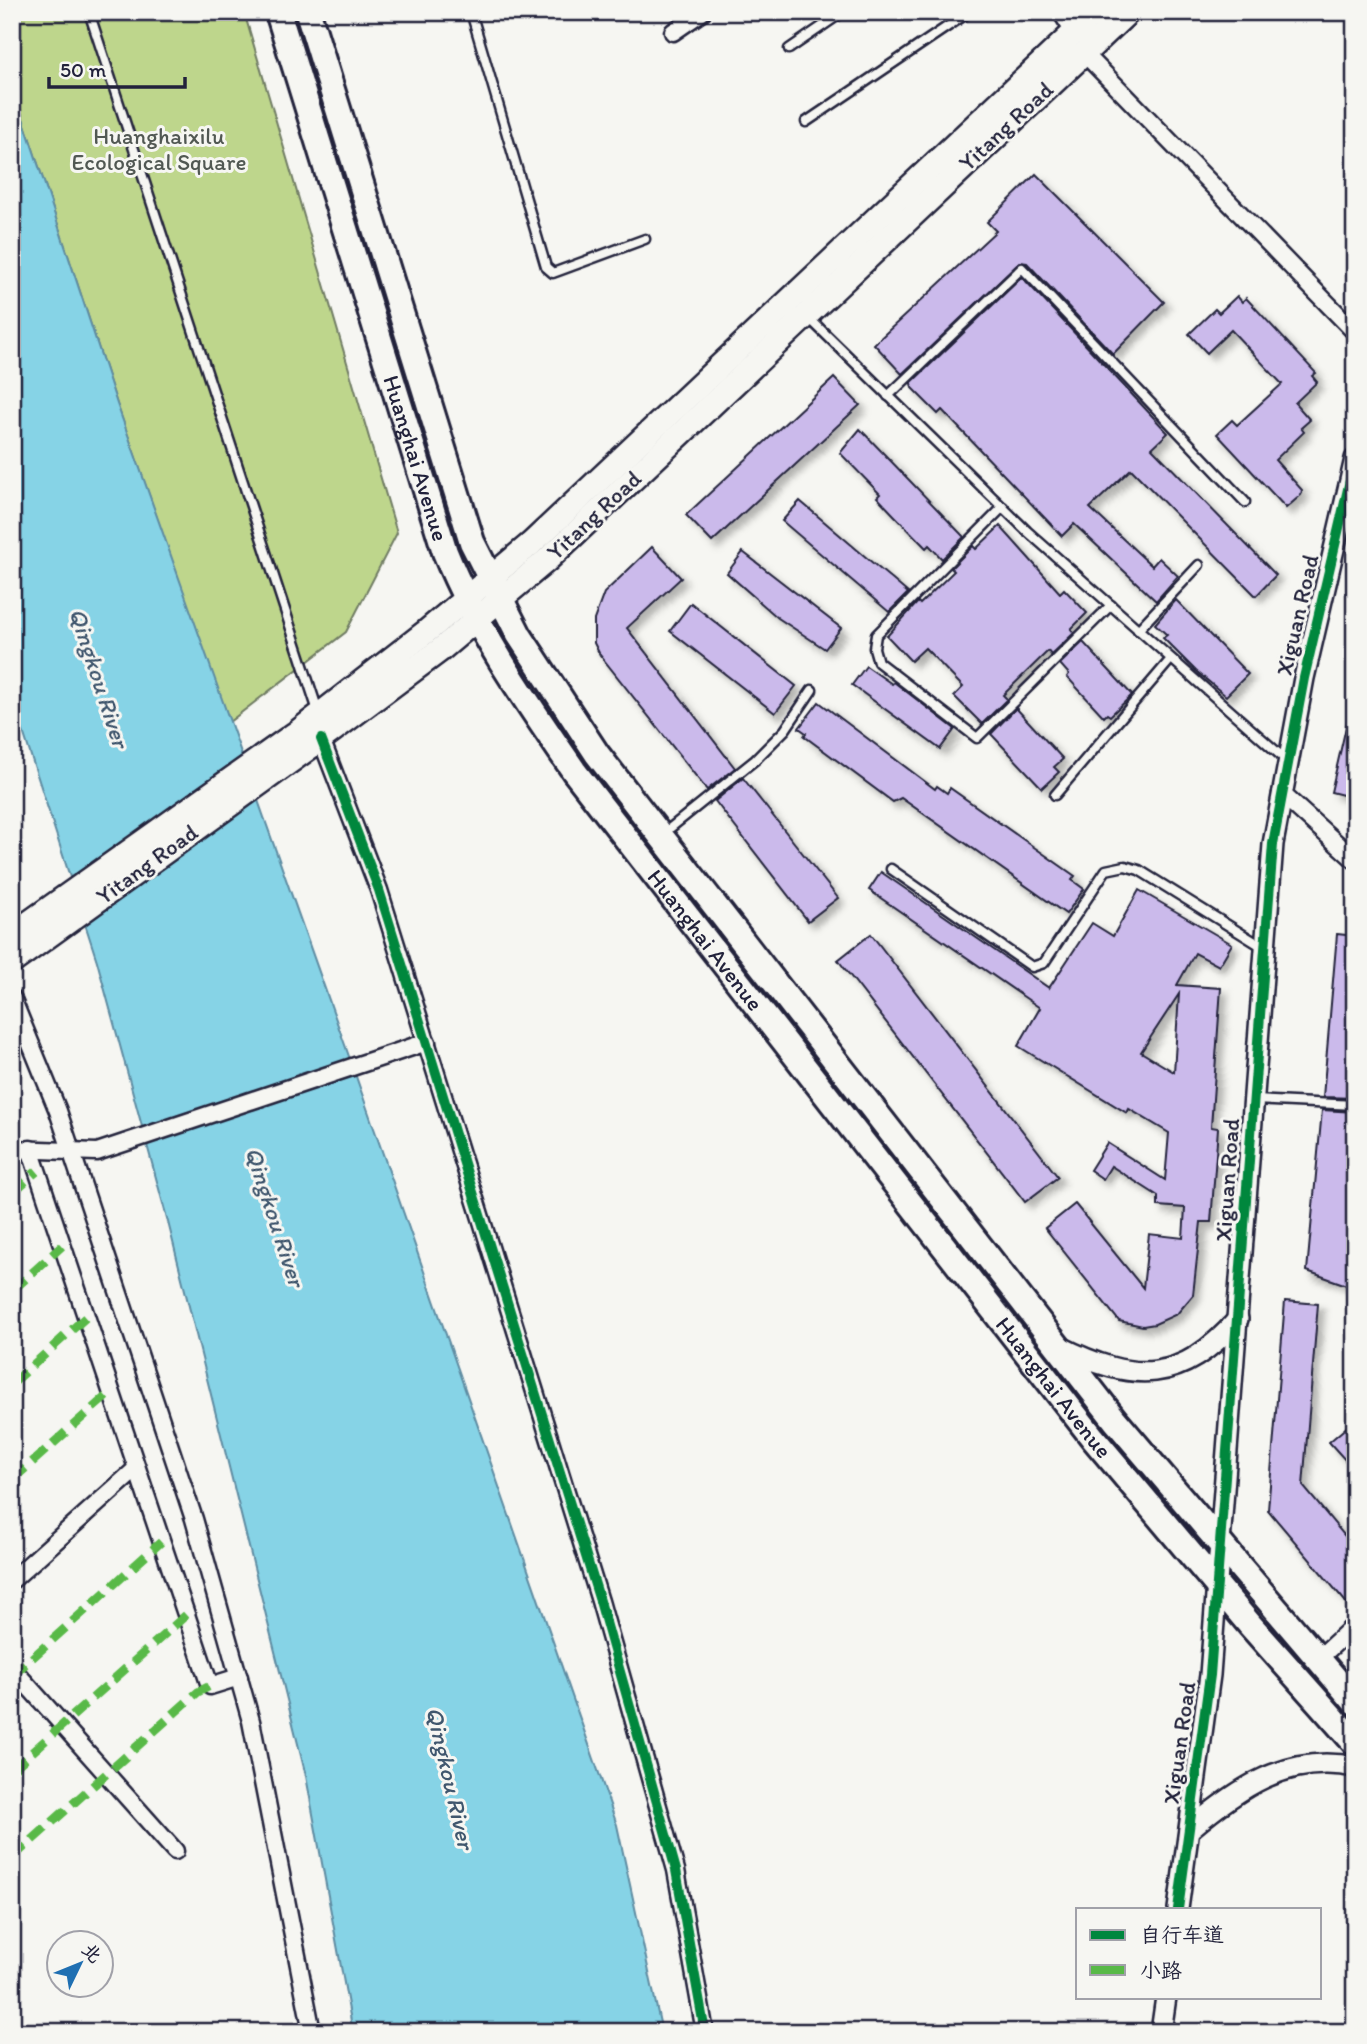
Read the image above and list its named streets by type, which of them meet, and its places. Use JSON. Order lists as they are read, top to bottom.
{
  "streets": {
    "main road": ["Yitang Road", "Huanghai Avenue"],
    "street": ["Xiguan Road"]
  },
  "crossings": [
    ["Yitang Road", "Huanghai Avenue"],
    ["Huanghai Avenue", "Xiguan Road"]
  ],
  "water": ["Qingkou River"],
  "parks": ["Huanghaixilu Ecological Square"],
  "legend": ["自行车道", "小路"],
  "scale_bar": "50 m",
  "north": "top right"
}
